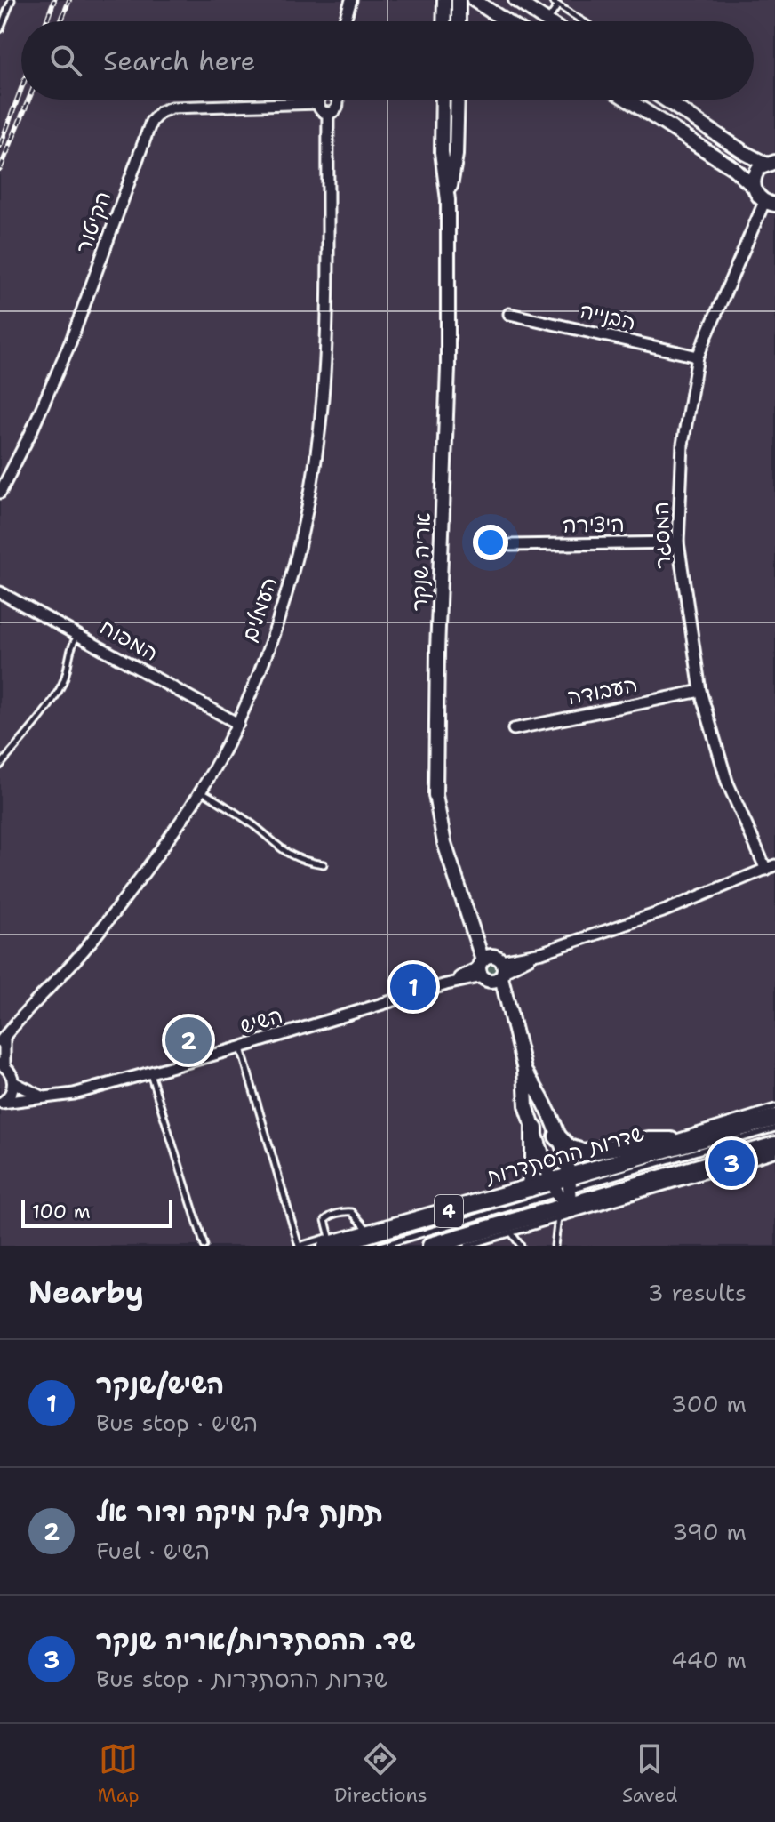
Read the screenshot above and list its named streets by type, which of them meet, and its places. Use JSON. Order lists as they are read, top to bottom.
{
  "streets": {
    "highway": ["שדרות ההסתדרות", "4"],
    "street": [
      "הקיטור",
      "הבנייה",
      "היצירה",
      "המסגר",
      "אריה שנקר",
      "העמלים",
      "המפוח",
      "העבודה",
      "השיש"
    ]
  },
  "crossings": [
    ["הבנייה", "המסגר"],
    ["היצירה", "המסגר"],
    ["המסגר", "העבודה"],
    ["המסגר", "השיש"],
    ["אריה שנקר", "השיש"],
    ["אריה שנקר", "שדרות ההסתדרות"],
    ["העמלים", "המפוח"]
  ],
  "scale_bar": "100 m",
  "page": {
    "search": "Search here",
    "pins": ["1", "2", "3"],
    "scale": "100 m",
    "heading": ["Nearby", "3 results"],
    "list": [
      {
        "mark": "1",
        "name": "השיש/שנקר",
        "note": "Bus stop · השיש",
        "value": "300 m"
      },
      {
        "mark": "2",
        "name": "תחנת דלק מיקה ודור אל",
        "note": "Fuel · השיש",
        "value": "390 m"
      },
      {
        "mark": "3",
        "name": "שד. ההסתדרות/אריה שנקר",
        "note": "Bus stop · שדרות ההסתדרות",
        "value": "440 m"
      }
    ],
    "nav": ["Map", "Directions", "Saved"]
  }
}
